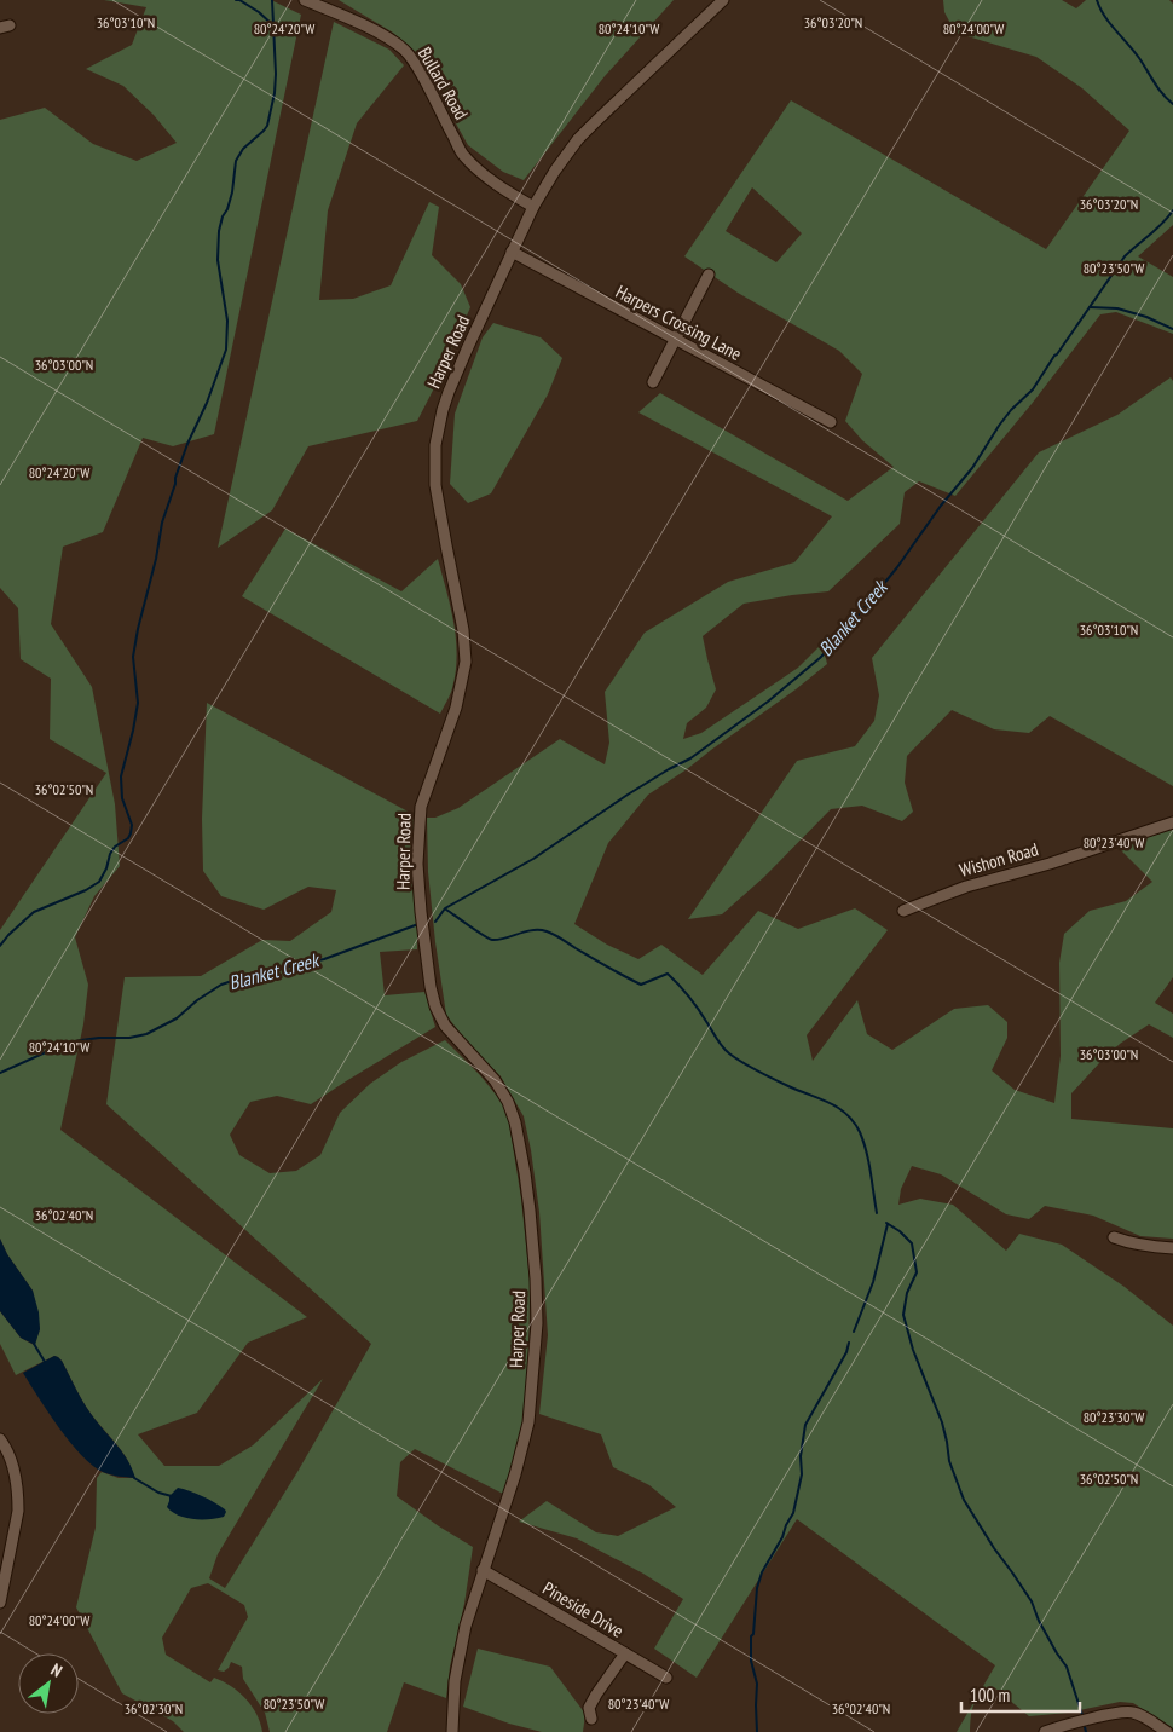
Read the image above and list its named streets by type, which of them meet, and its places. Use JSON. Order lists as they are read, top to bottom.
{
  "streets": {
    "street": [
      "Bullard Road",
      "Harpers Crossing Lane",
      "Harper Road",
      "Wishon Road",
      "Pineside Drive"
    ]
  },
  "crossings": [
    ["Bullard Road", "Harper Road"],
    ["Harpers Crossing Lane", "Harper Road"],
    ["Harper Road", "Pineside Drive"]
  ],
  "water": ["Blanket Creek"],
  "scale_bar": "100 m",
  "north": "top right",
  "coordinates": [
    "36°03'20\"N",
    "36°03'10\"N",
    "80°24'20\"W",
    "80°24'10\"W",
    "80°24'00\"W",
    "80°23'50\"W",
    "36°03'00\"N",
    "36°02'50\"N",
    "80°23'40\"W",
    "36°02'40\"N",
    "80°23'30\"W",
    "36°02'30\"N"
  ]
}
